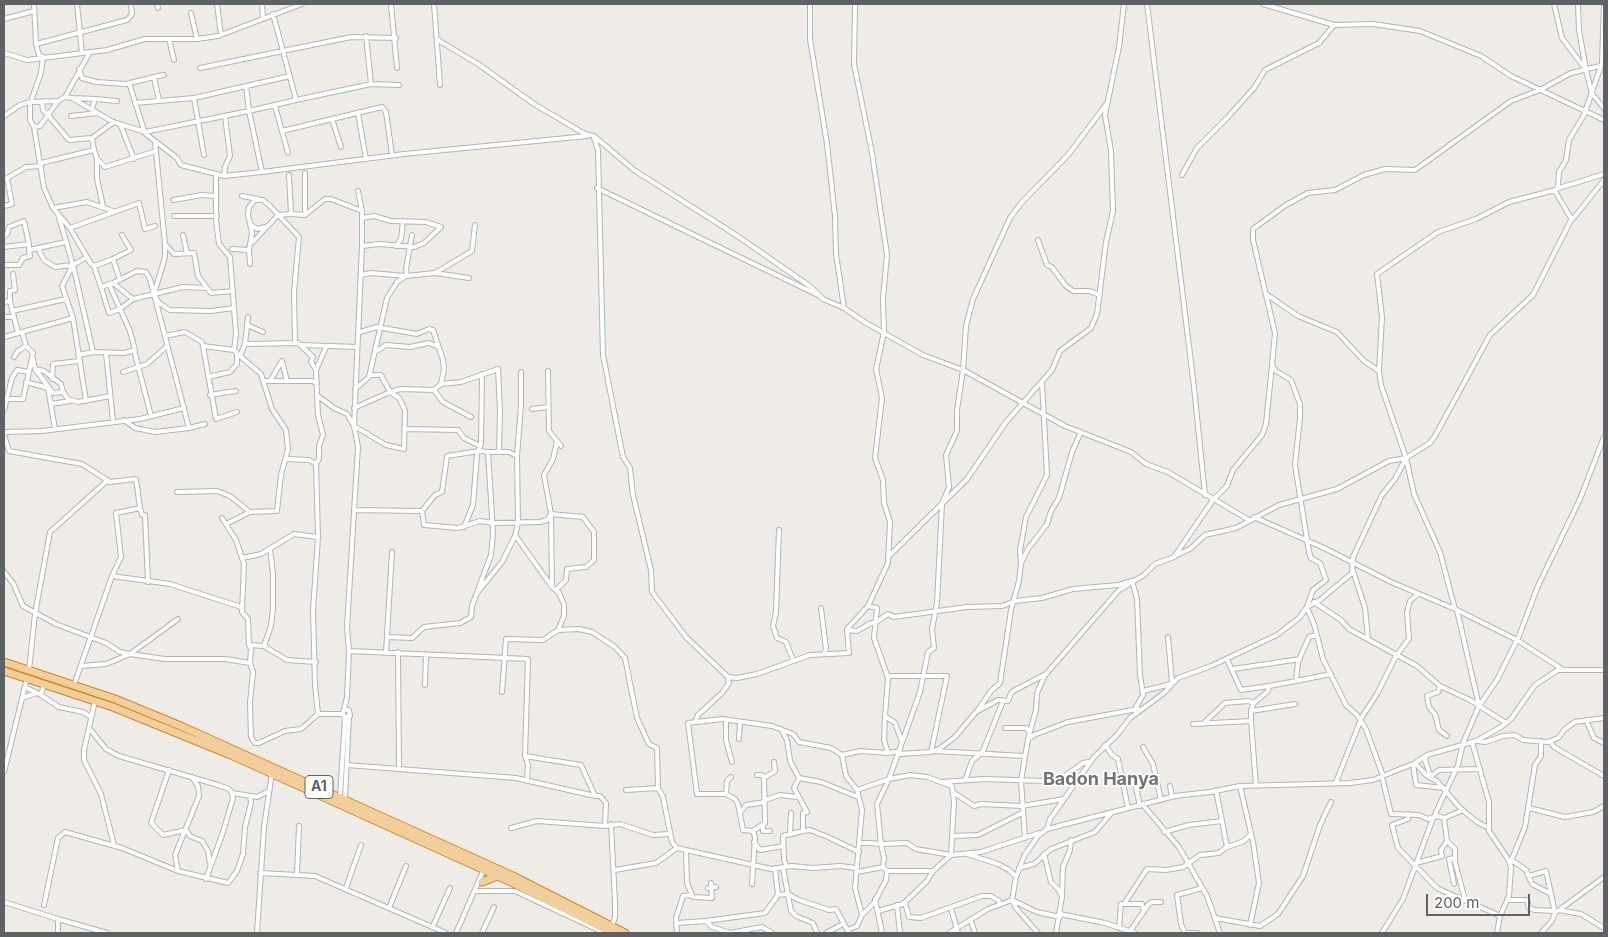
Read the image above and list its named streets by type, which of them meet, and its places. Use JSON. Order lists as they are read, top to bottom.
{
  "streets": {
    "highway": ["A1"]
  },
  "districts": ["Badon Hanya"],
  "scale_bar": "200 m"
}
